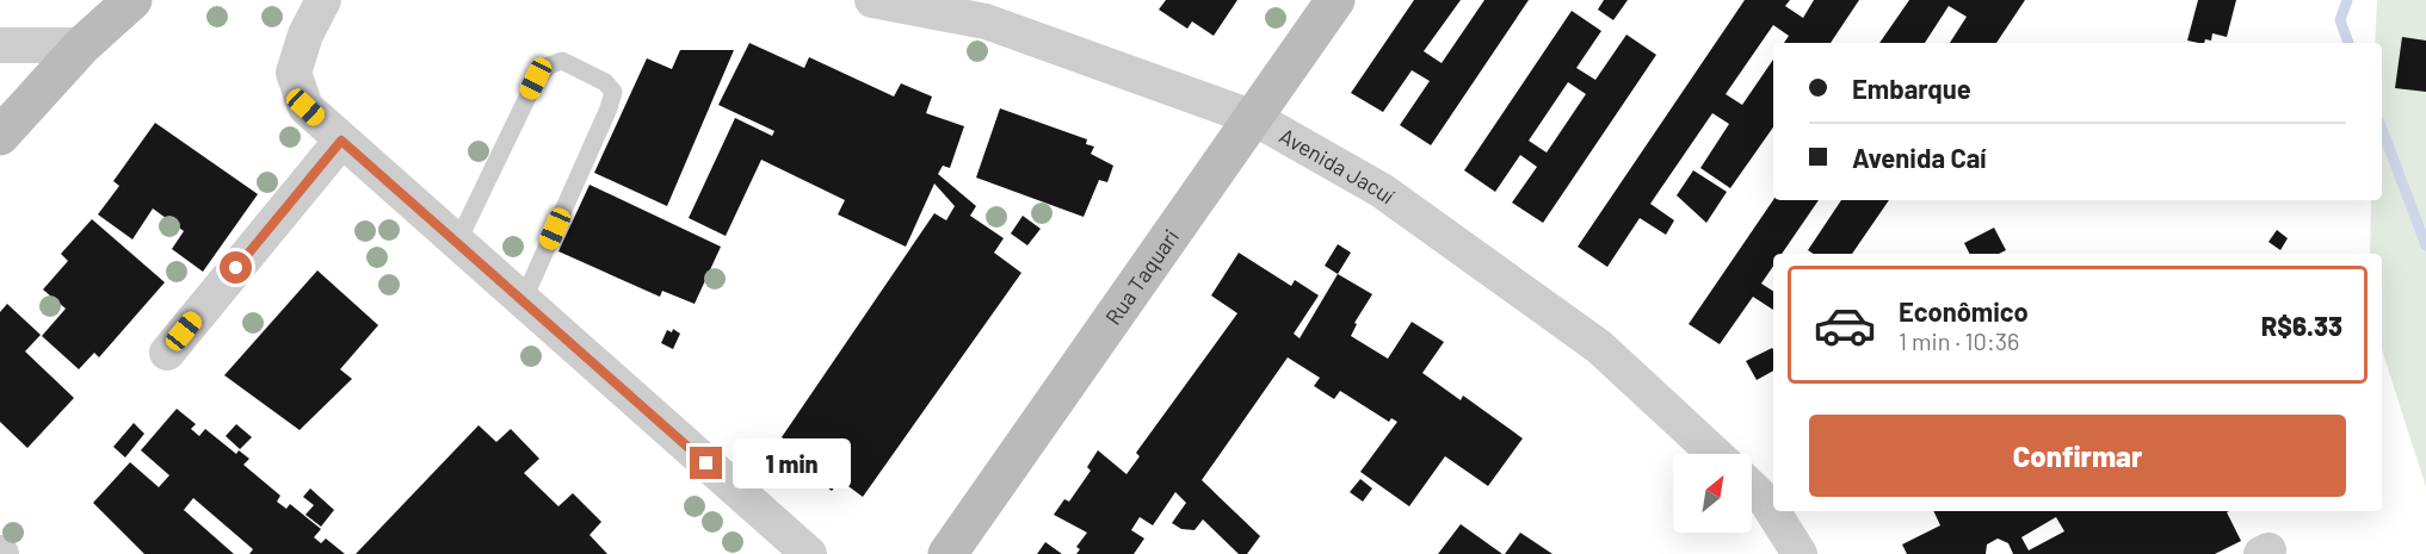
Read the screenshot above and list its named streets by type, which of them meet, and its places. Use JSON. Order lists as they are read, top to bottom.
{
  "streets": {
    "street": ["Avenida Jacuí", "Rua Taquari"]
  },
  "crossings": [
    ["Avenida Jacuí", "Rua Taquari"]
  ],
  "north": "top right",
  "page": {
    "banner": ["Embarque", "Avenida Caí"],
    "list": [
      {
        "name": "Econômico",
        "note": "1 min · 10:36",
        "value": "R$6.33"
      }
    ],
    "buttons": "Confirmar",
    "bubble": "1 min"
  }
}
